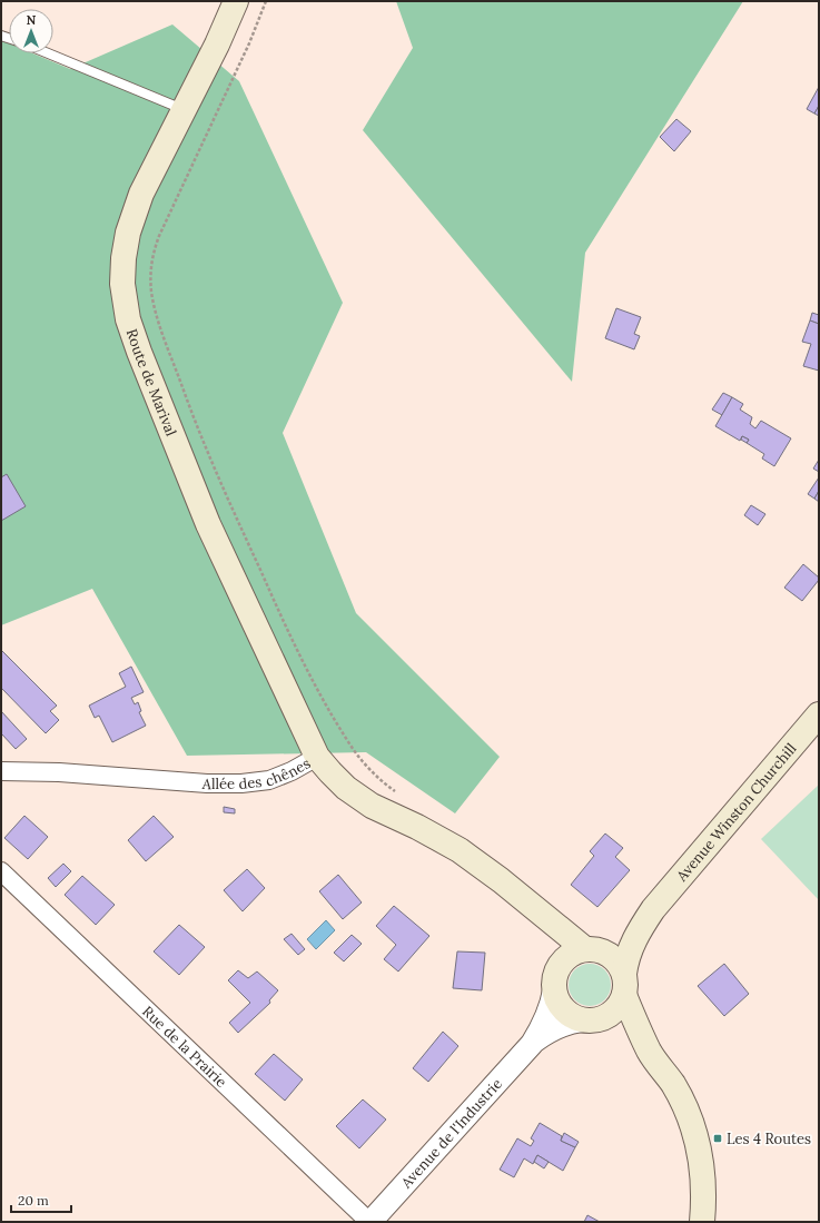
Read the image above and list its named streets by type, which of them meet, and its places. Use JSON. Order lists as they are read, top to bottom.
{
  "streets": {
    "main road": ["Route de Marival", "Allée des chênes", "Avenue Winston Churchill"],
    "street": ["Rue de la Prairie", "Avenue de l'Industrie"]
  },
  "crossings": [
    ["Route de Marival", "Allée des chênes"],
    ["Allée des chênes", "Avenue Winston Churchill"],
    ["Allée des chênes", "Avenue de l'Industrie"],
    ["Avenue Winston Churchill", "Avenue de l'Industrie"],
    ["Rue de la Prairie", "Avenue de l'Industrie"]
  ],
  "places": {
    "transit": ["Les 4 Routes"]
  },
  "scale_bar": "20 m",
  "north": "top"
}
